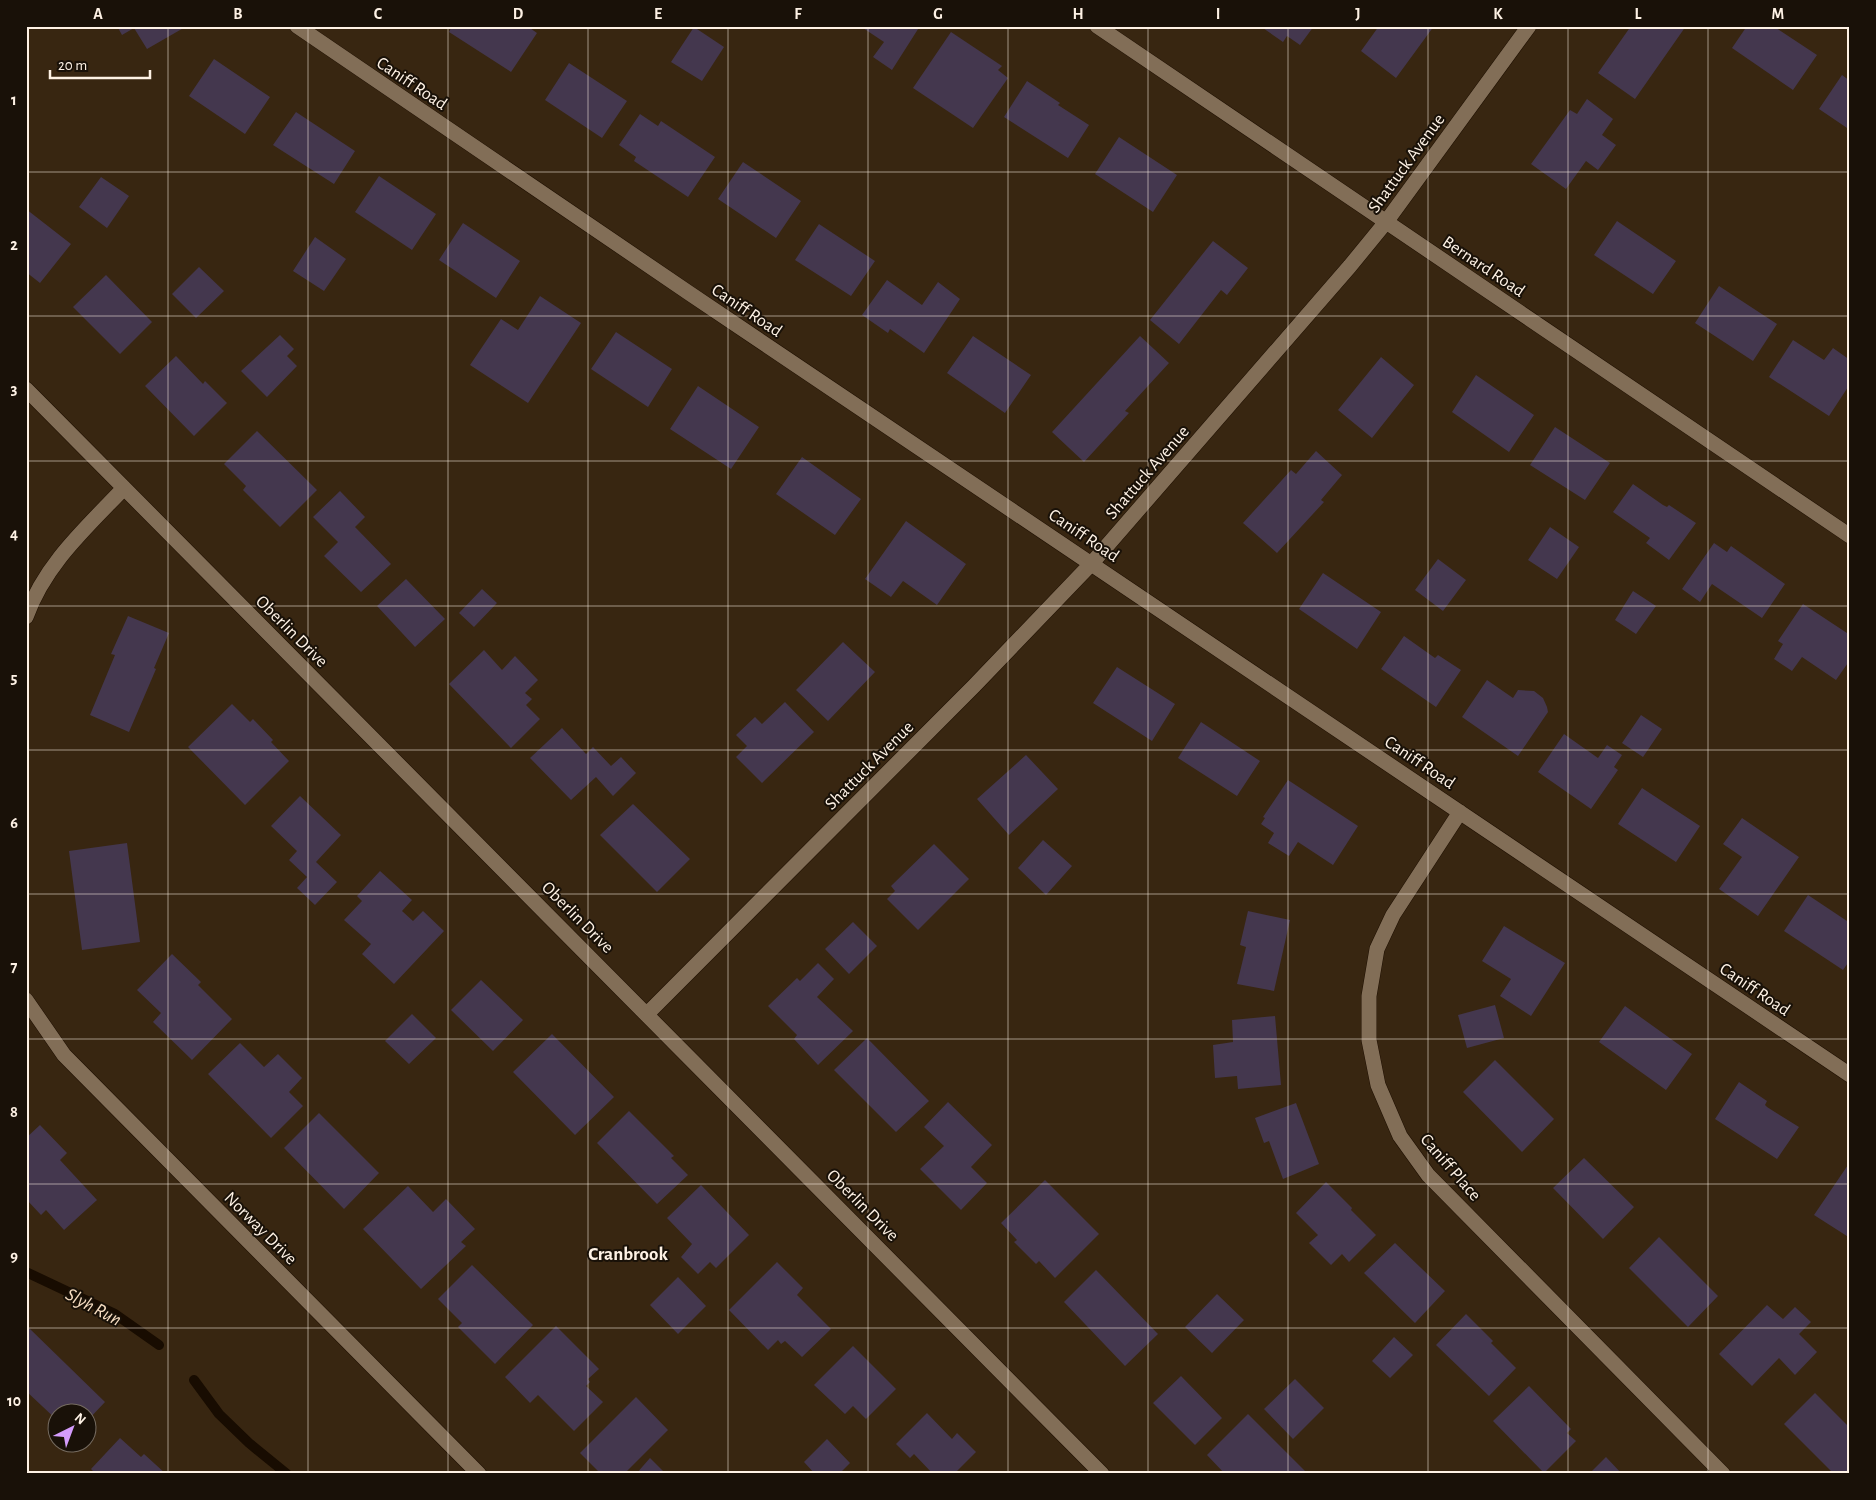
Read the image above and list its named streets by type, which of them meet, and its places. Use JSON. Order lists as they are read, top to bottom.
{
  "streets": {
    "street": [
      "Caniff Road",
      "Shattuck Avenue",
      "Bernard Road",
      "Oberlin Drive",
      "Caniff Place",
      "Norway Drive"
    ]
  },
  "crossings": [
    ["Caniff Road", "Shattuck Avenue"],
    ["Caniff Road", "Caniff Place"],
    ["Shattuck Avenue", "Bernard Road"],
    ["Shattuck Avenue", "Oberlin Drive"]
  ],
  "districts": ["Cranbrook"],
  "water": ["Slyh Run"],
  "scale_bar": "20 m",
  "north": "top right",
  "grid": {
    "columns": [
      "A",
      "B",
      "C",
      "D",
      "E",
      "F",
      "G",
      "H",
      "I",
      "J",
      "K",
      "L",
      "M"
    ],
    "rows": [
      "1",
      "2",
      "3",
      "4",
      "5",
      "6",
      "7",
      "8",
      "9",
      "10"
    ]
  }
}
